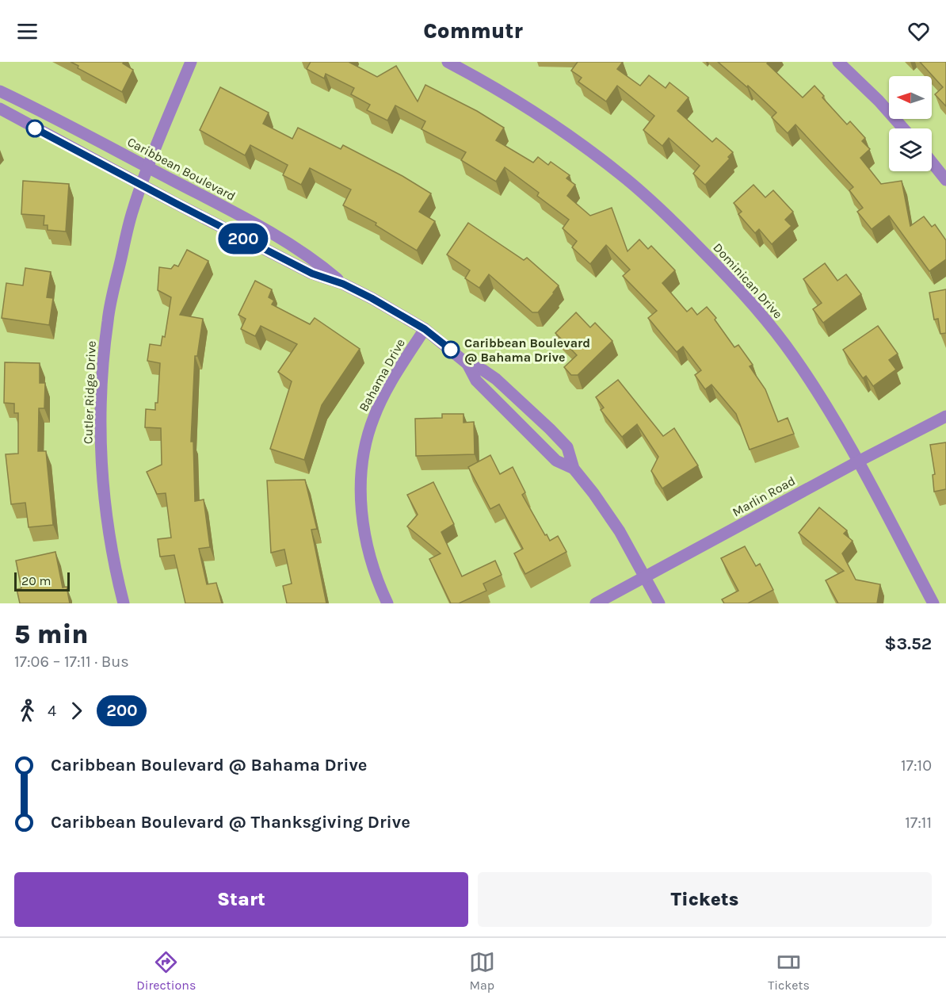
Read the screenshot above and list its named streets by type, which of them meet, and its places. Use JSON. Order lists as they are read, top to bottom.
{
  "streets": {
    "street": [
      "Caribbean Boulevard",
      "Dominican Drive",
      "Bahama Drive",
      "Cutler Ridge Drive",
      "Marlin Road"
    ]
  },
  "crossings": [
    ["Caribbean Boulevard", "Bahama Drive"],
    ["Caribbean Boulevard", "Cutler Ridge Drive"],
    ["Caribbean Boulevard", "Marlin Road"],
    ["Dominican Drive", "Marlin Road"]
  ],
  "places": ["Caribbean Boulevard @ Bahama Drive"],
  "lines": ["bus line 200"],
  "scale_bar": "20 m",
  "north": "left",
  "page": {
    "header": "Commutr",
    "on_map": "200",
    "scale": "20 m",
    "heading": ["5 min", "17:06 – 17:11 · Bus", "$3.52"],
    "legs": ["4", "200"],
    "list": [
      {
        "name": "Caribbean Boulevard @ Bahama Drive",
        "value": "17:10"
      },
      {
        "name": "Caribbean Boulevard @ Thanksgiving Drive",
        "value": "17:11"
      }
    ],
    "buttons": ["Start", "Tickets"],
    "tabs": ["Directions", "Map", "Tickets"]
  }
}
